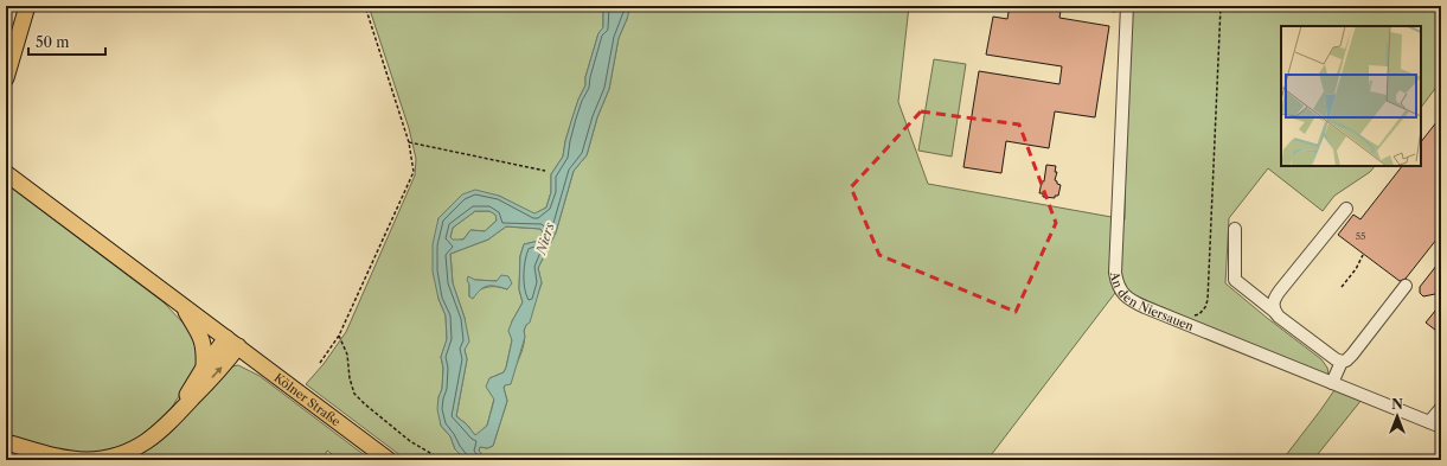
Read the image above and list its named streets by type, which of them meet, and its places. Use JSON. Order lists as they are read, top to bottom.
{
  "streets": {
    "main road": ["Kölner Straße"],
    "street": ["An den Niersauen"]
  },
  "water": ["Niers"],
  "house_numbers": ["55"],
  "scale_bar": "50 m",
  "north": "top"
}
